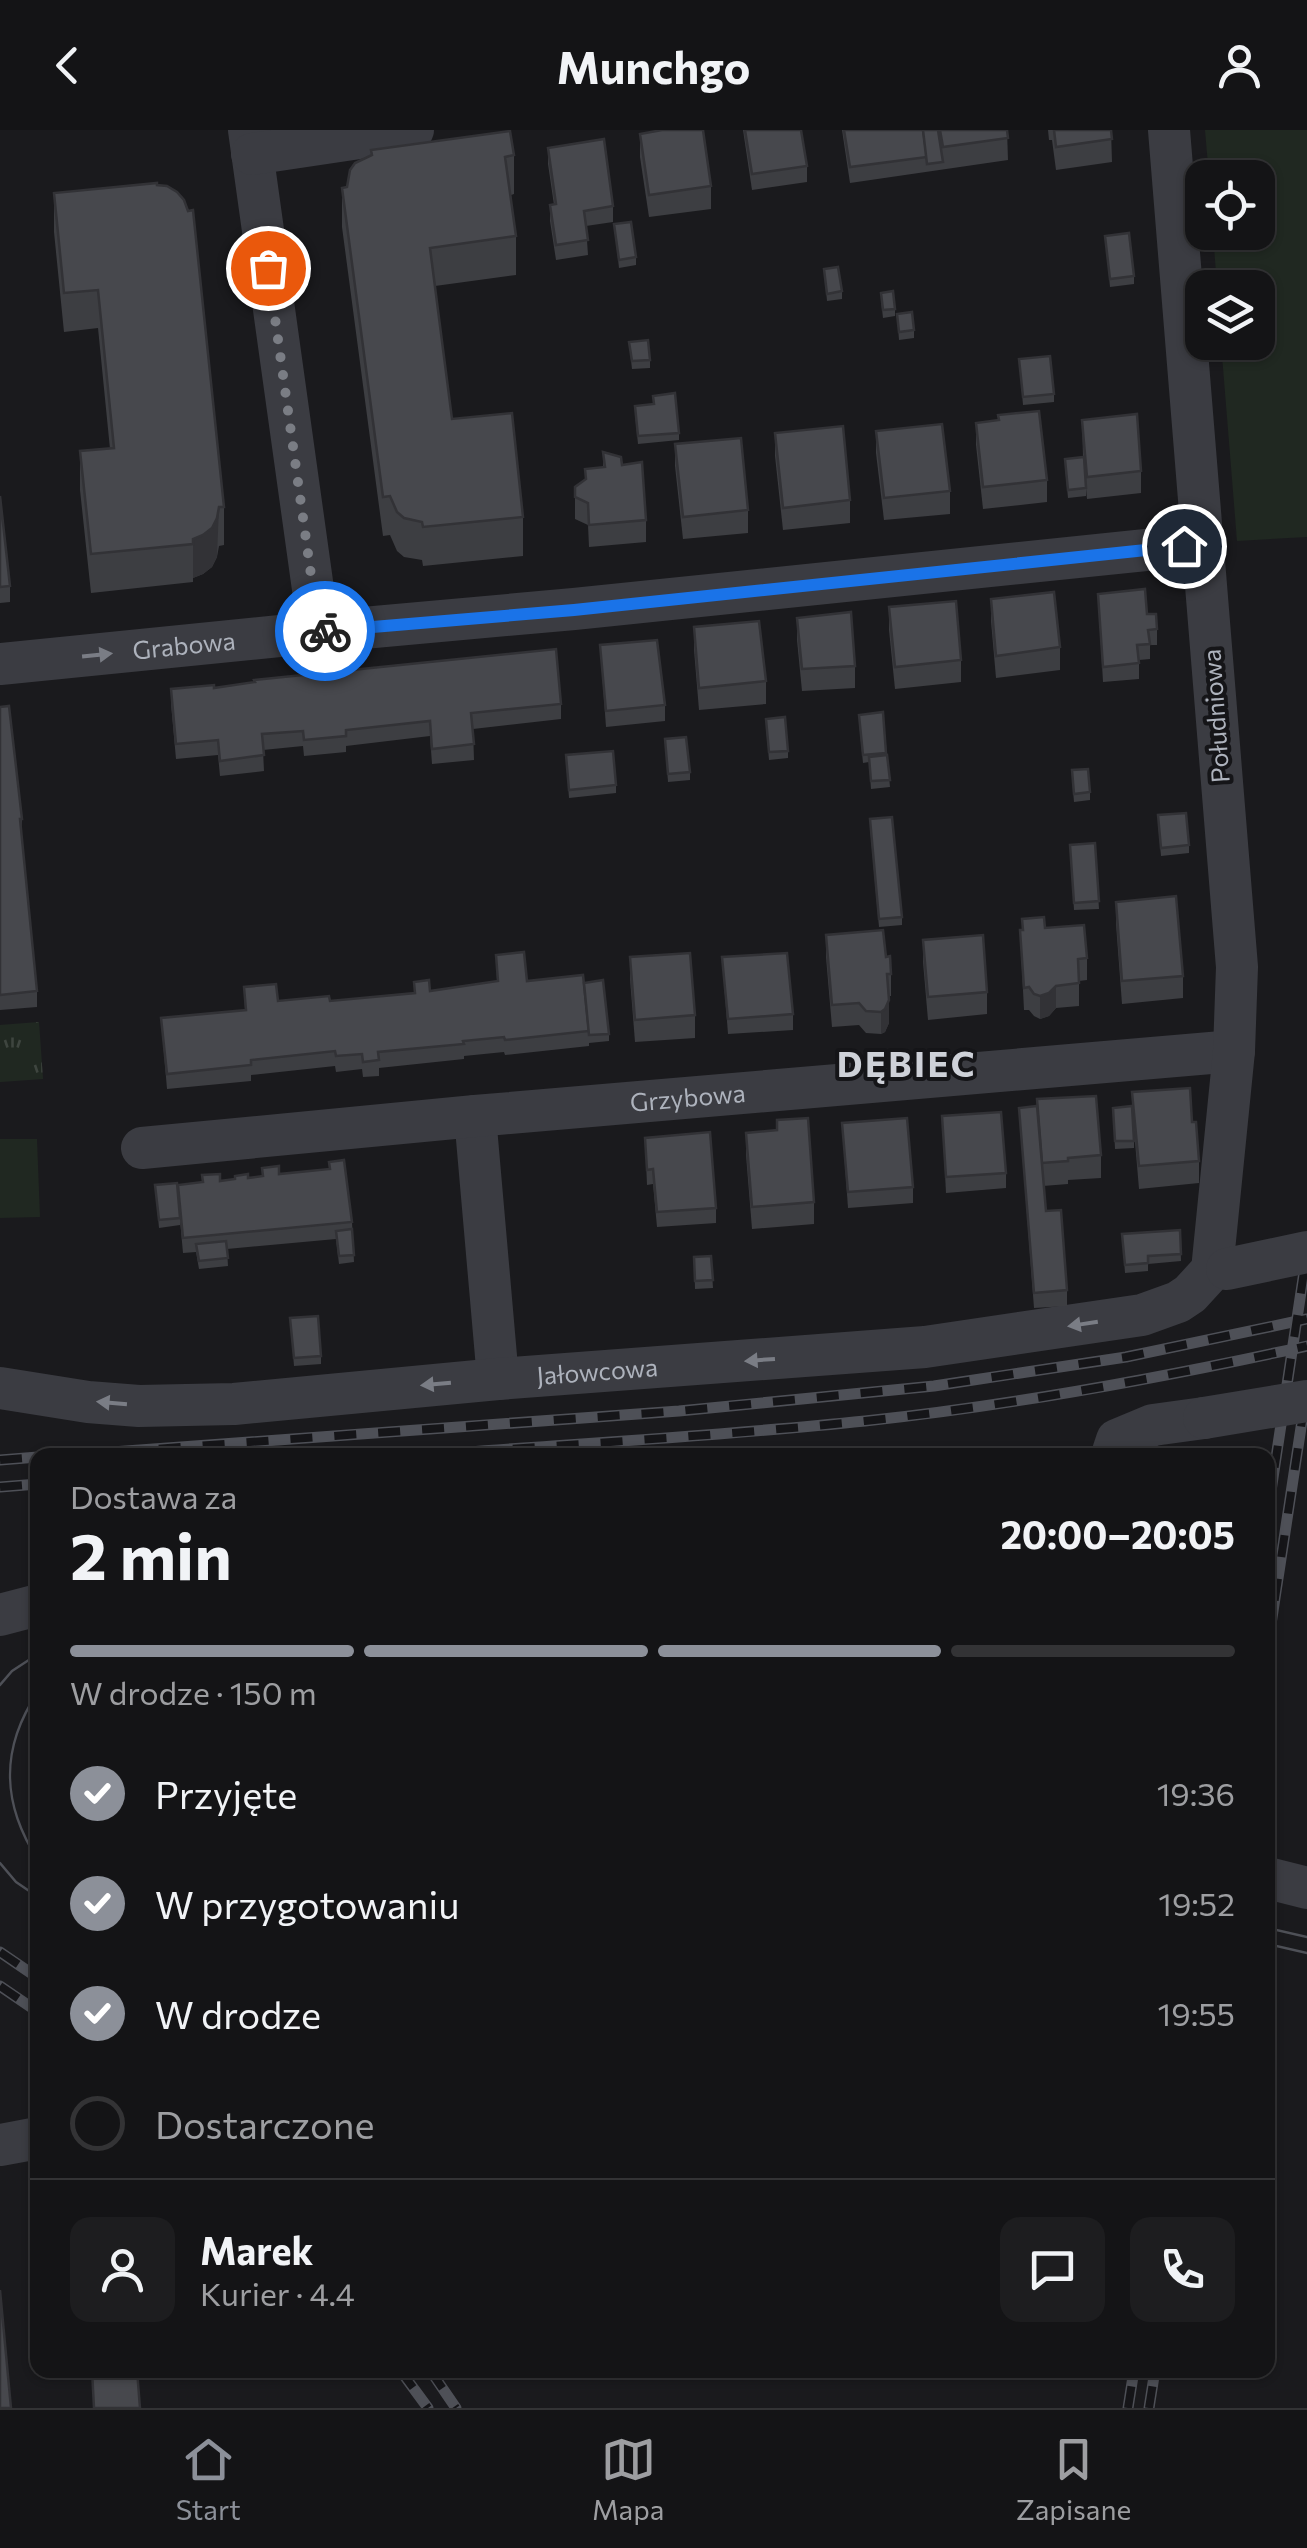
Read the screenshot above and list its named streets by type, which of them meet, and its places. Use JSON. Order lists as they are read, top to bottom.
{
  "streets": {
    "street": [
      "Grabowa",
      "Południowa",
      "Grzybowa",
      "Jałowcowa"
    ]
  },
  "crossings": [
    ["Grabowa", "Południowa"],
    ["Południowa", "Grzybowa"],
    ["Południowa", "Jałowcowa"]
  ],
  "one_way": ["Jałowcowa"],
  "districts": ["DĘBIEC"],
  "page": {
    "header": "Munchgo",
    "heading": ["2 min", "Dostawa za", "20:00–20:05"],
    "panel": ["Marek", "Kurier · 4.4"],
    "bar": "W drodze · 150 m",
    "list": [
      ["Przyjęte", "19:36"],
      ["W przygotowaniu", "19:52"],
      ["W drodze", "19:55"],
      "Dostarczone"
    ],
    "tabs": ["Start", "Mapa", "Zapisane"]
  }
}
